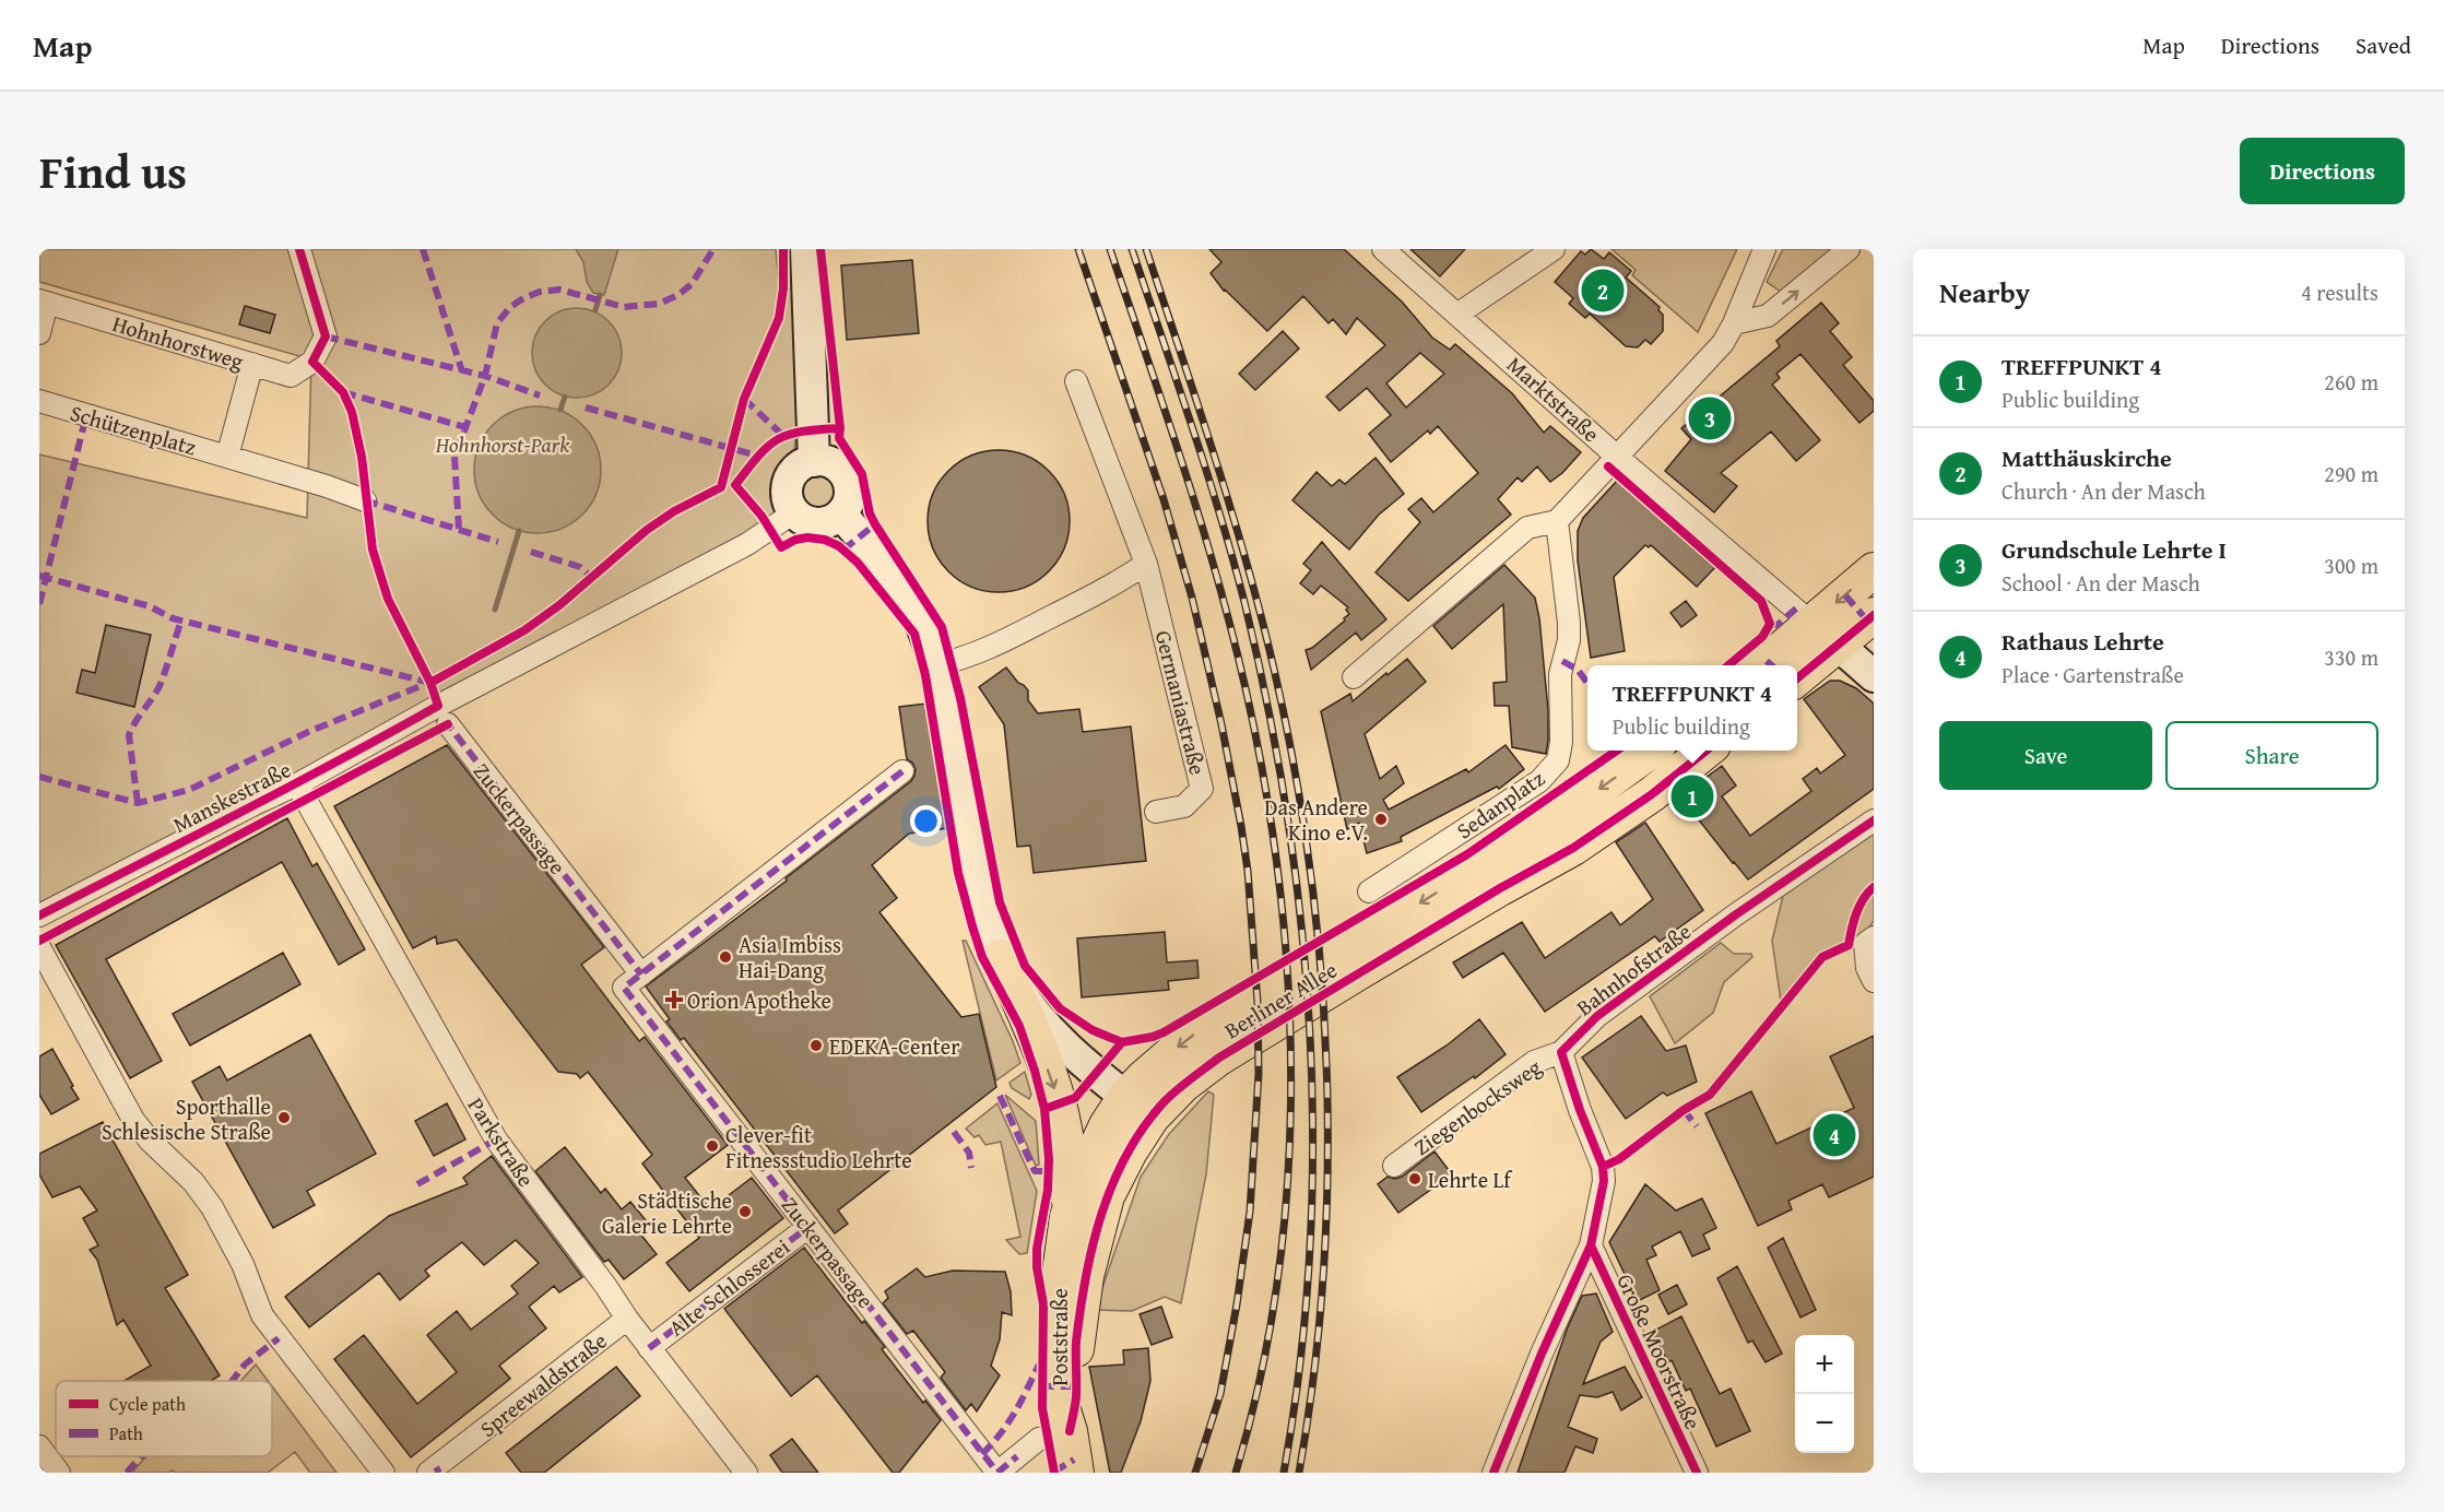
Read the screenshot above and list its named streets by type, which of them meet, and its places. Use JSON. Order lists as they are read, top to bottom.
{
  "streets": {
    "main road": ["Berliner Allee", "Poststraße"],
    "street": [
      "Hohnhorstweg",
      "Marktstraße",
      "Schützenplatz",
      "Germaniastraße",
      "Manskestraße",
      "Sedanplatz",
      "Zuckerpassage",
      "Bahnhofstraße",
      "Ziegenbocksweg",
      "Parkstraße",
      "Alte Schlosserei",
      "Große Moorstraße",
      "Spreewaldstraße"
    ]
  },
  "crossings": [
    ["Manskestraße", "Parkstraße"],
    ["Zuckerpassage", "Alte Schlosserei"],
    ["Bahnhofstraße", "Ziegenbocksweg"],
    ["Berliner Allee", "Poststraße"],
    ["Parkstraße", "Alte Schlosserei"],
    ["Parkstraße", "Spreewaldstraße"]
  ],
  "parks": ["Hohnhorst-Park"],
  "places": {
    "other": [
      "Das Andere Kino e.V.",
      "Asia Imbiss Hai-Dang",
      "EDEKA-Center",
      "Sporthalle Schlesische Straße",
      "Clever-fit Fitnessstudio Lehrte",
      "Lehrte Lf",
      "Städtische Galerie Lehrte"
    ],
    "health": ["Orion Apotheke"]
  },
  "legend": ["Cycle path", "Path"],
  "page": {
    "header": "Map",
    "nav": ["Map", "Directions", "Saved"],
    "title": "Find us",
    "buttons": [
      "Directions",
      ["Save", "Share"]
    ],
    "heading": ["Nearby", "4 results"],
    "pins": [
      "2",
      "3",
      "1",
      "4"
    ],
    "list": [
      {
        "mark": "1",
        "name": "TREFFPUNKT 4",
        "note": "Public building",
        "value": "260 m"
      },
      {
        "mark": "2",
        "name": "Matthäuskirche",
        "note": "Church · An der Masch",
        "value": "290 m"
      },
      {
        "mark": "3",
        "name": "Grundschule Lehrte I",
        "note": "School · An der Masch",
        "value": "300 m"
      },
      {
        "mark": "4",
        "name": "Rathaus Lehrte",
        "note": "Place · Gartenstraße",
        "value": "330 m"
      }
    ],
    "popup": ["TREFFPUNKT 4", "Public building"],
    "map_buttons": ["+", "−"]
  }
}
